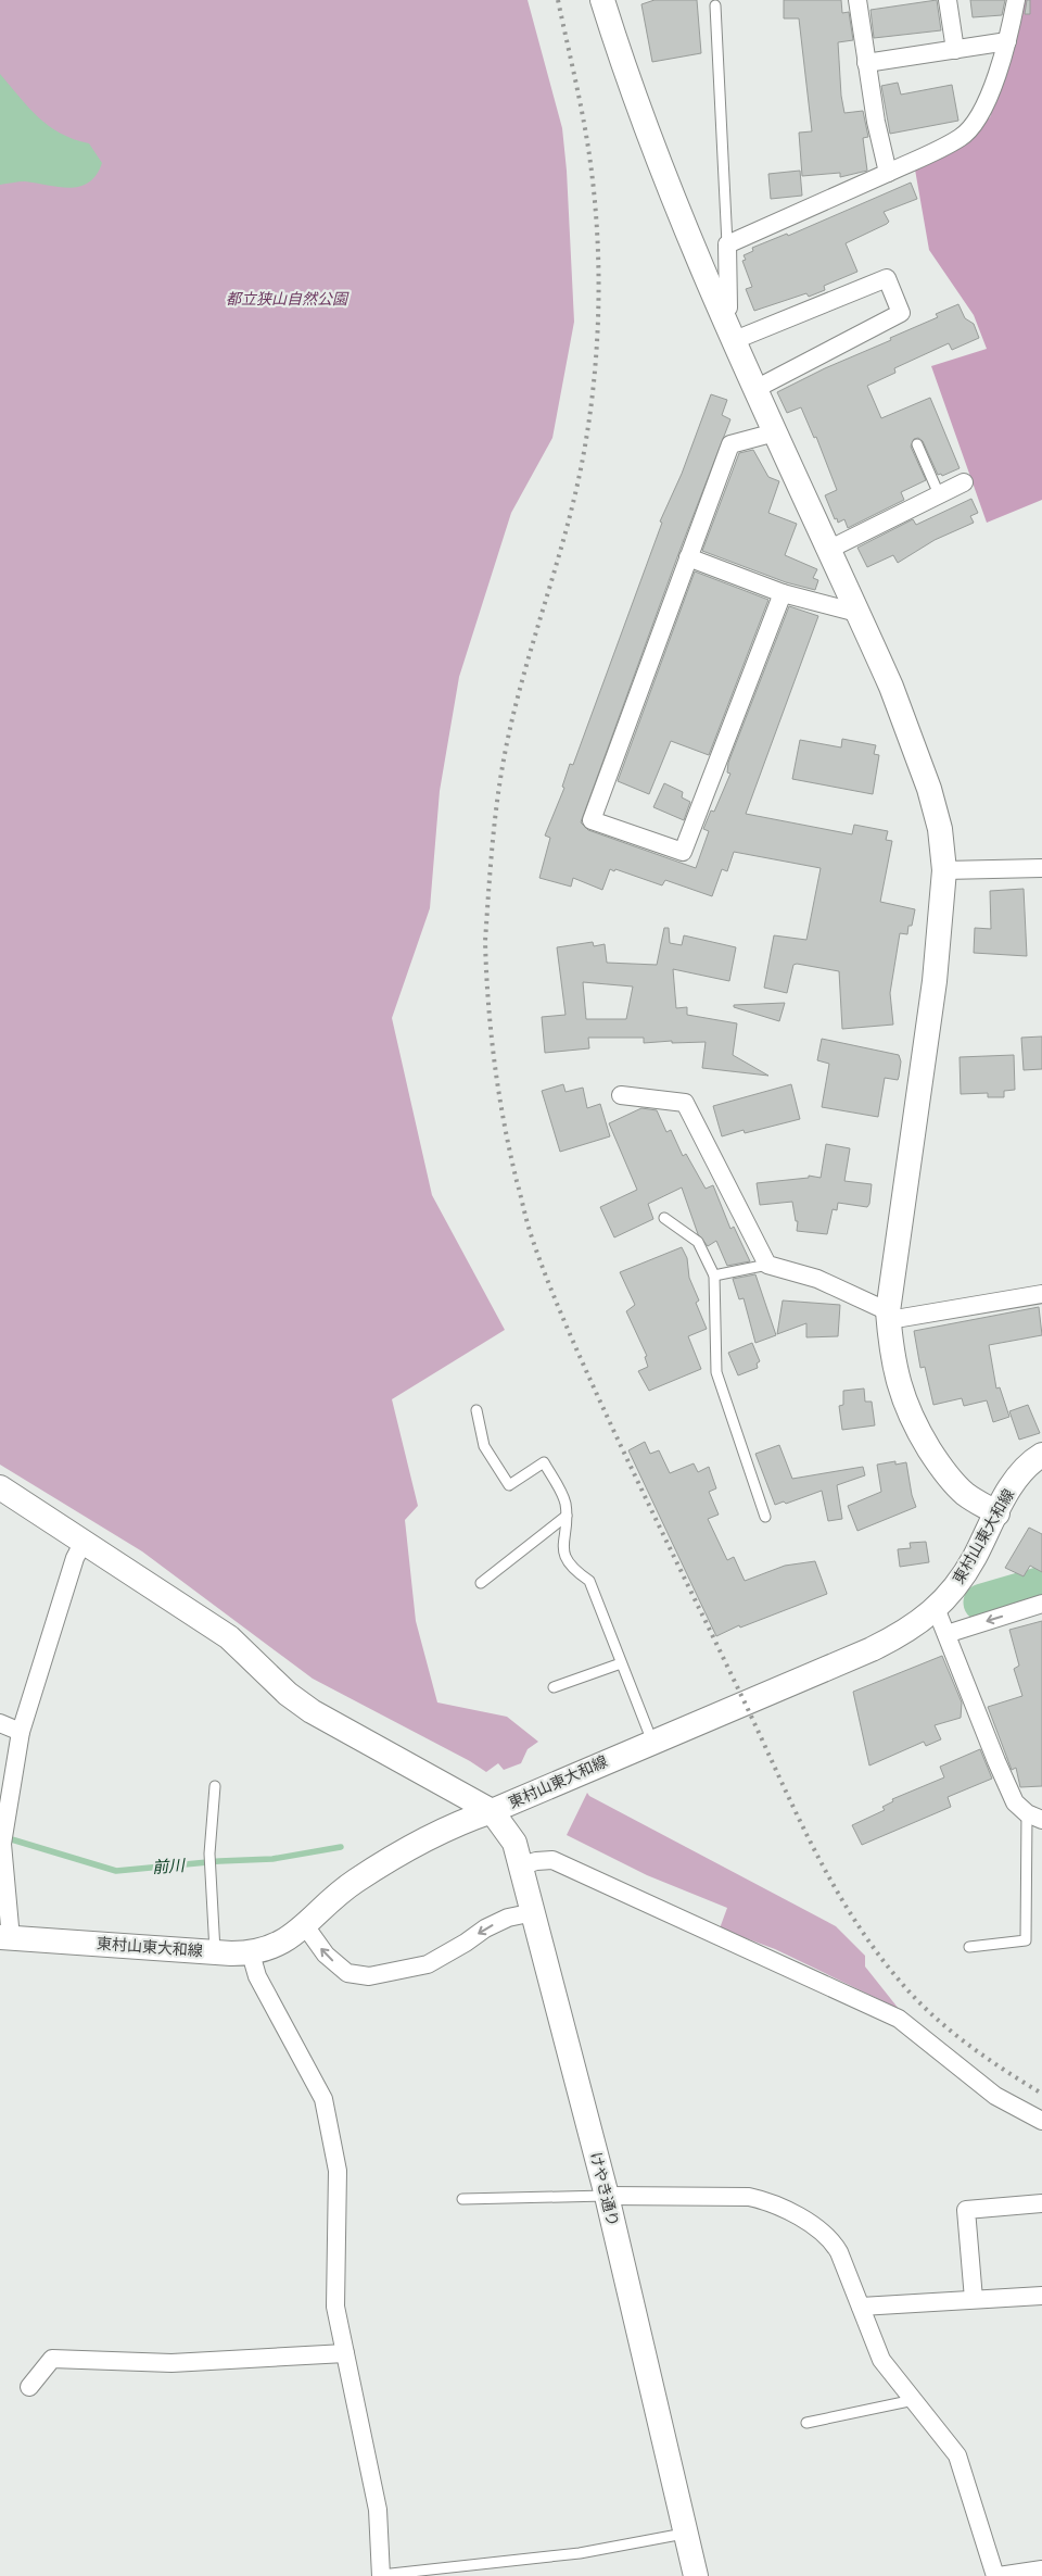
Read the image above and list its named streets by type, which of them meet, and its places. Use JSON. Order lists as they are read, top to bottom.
{
  "streets": {
    "street": ["東村山東大和線", "けやき通り"]
  },
  "crossings": [
    ["東村山東大和線", "けやき通り"]
  ],
  "water": ["前川"],
  "parks": ["都立狭山自然公園"]
}
